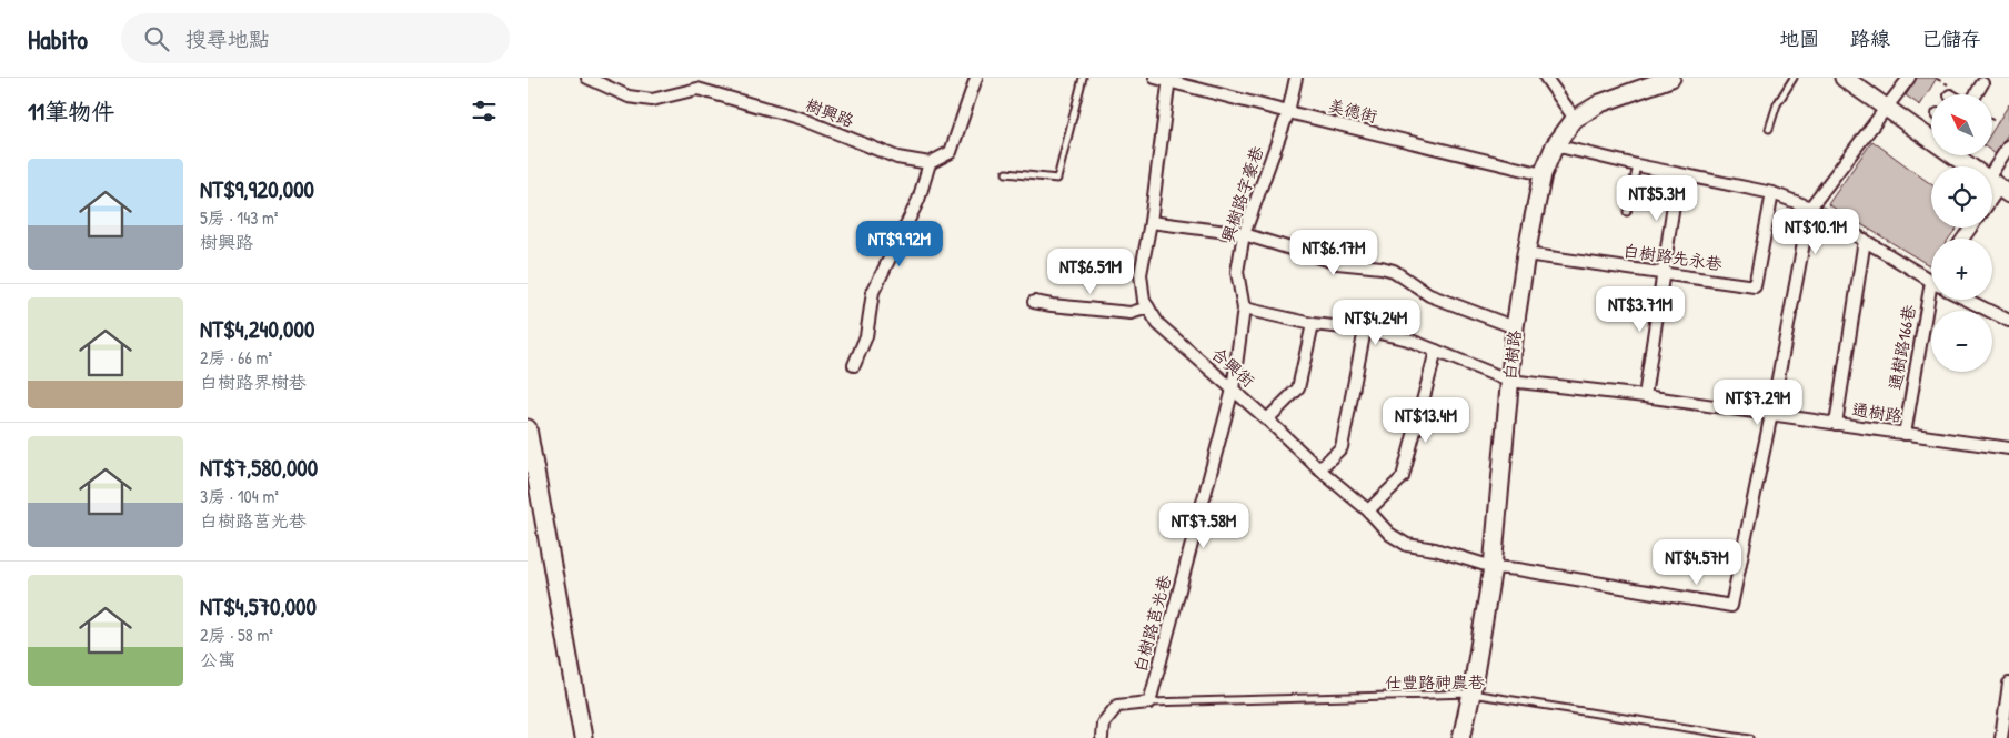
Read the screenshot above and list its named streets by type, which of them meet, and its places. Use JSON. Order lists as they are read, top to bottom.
{
  "streets": {
    "street": [
      "美德街",
      "樹興路",
      "興樹路字豪巷",
      "白樹路先永巷",
      "通樹路166巷",
      "白樹路",
      "合興街",
      "通樹路",
      "白樹路莒光巷"
    ],
    "lane": ["仕豐路神農巷"]
  },
  "crossings": [
    ["美德街", "興樹路字豪巷"],
    ["美德街", "白樹路"],
    ["美德街", "合興街"],
    ["興樹路字豪巷", "合興街"],
    ["興樹路字豪巷", "通樹路"],
    ["興樹路字豪巷", "白樹路莒光巷"],
    ["白樹路先永巷", "白樹路"],
    ["通樹路166巷", "通樹路"],
    ["白樹路", "合興街"],
    ["白樹路", "通樹路"],
    ["白樹路", "仕豐路神農巷"],
    ["合興街", "通樹路"],
    ["合興街", "白樹路莒光巷"],
    ["白樹路莒光巷", "仕豐路神農巷"]
  ],
  "north": "top left",
  "page": {
    "header": "Habito",
    "search": "搜尋地點",
    "nav": ["地圖", "路線", "已儲存"],
    "heading": "11筆物件",
    "map_buttons": ["+", "−"],
    "list": [
      {
        "name": "NT$9,920,000",
        "note": "5房 · 143 m² · 樹興路"
      },
      {
        "name": "NT$4,240,000",
        "note": "2房 · 66 m² · 白樹路界樹巷"
      },
      {
        "name": "NT$7,580,000",
        "note": "3房 · 104 m² · 白樹路莒光巷"
      },
      {
        "name": "NT$4,570,000",
        "note": "2房 · 58 m² · 公寓"
      }
    ],
    "price": [
      "NT$5.3M",
      "NT$10.1M",
      "NT$9.92M",
      "NT$6.17M",
      "NT$6.51M",
      "NT$3.71M",
      "NT$4.24M",
      "NT$7.29M",
      "NT$13.4M",
      "NT$7.58M",
      "NT$4.57M"
    ]
  }
}
